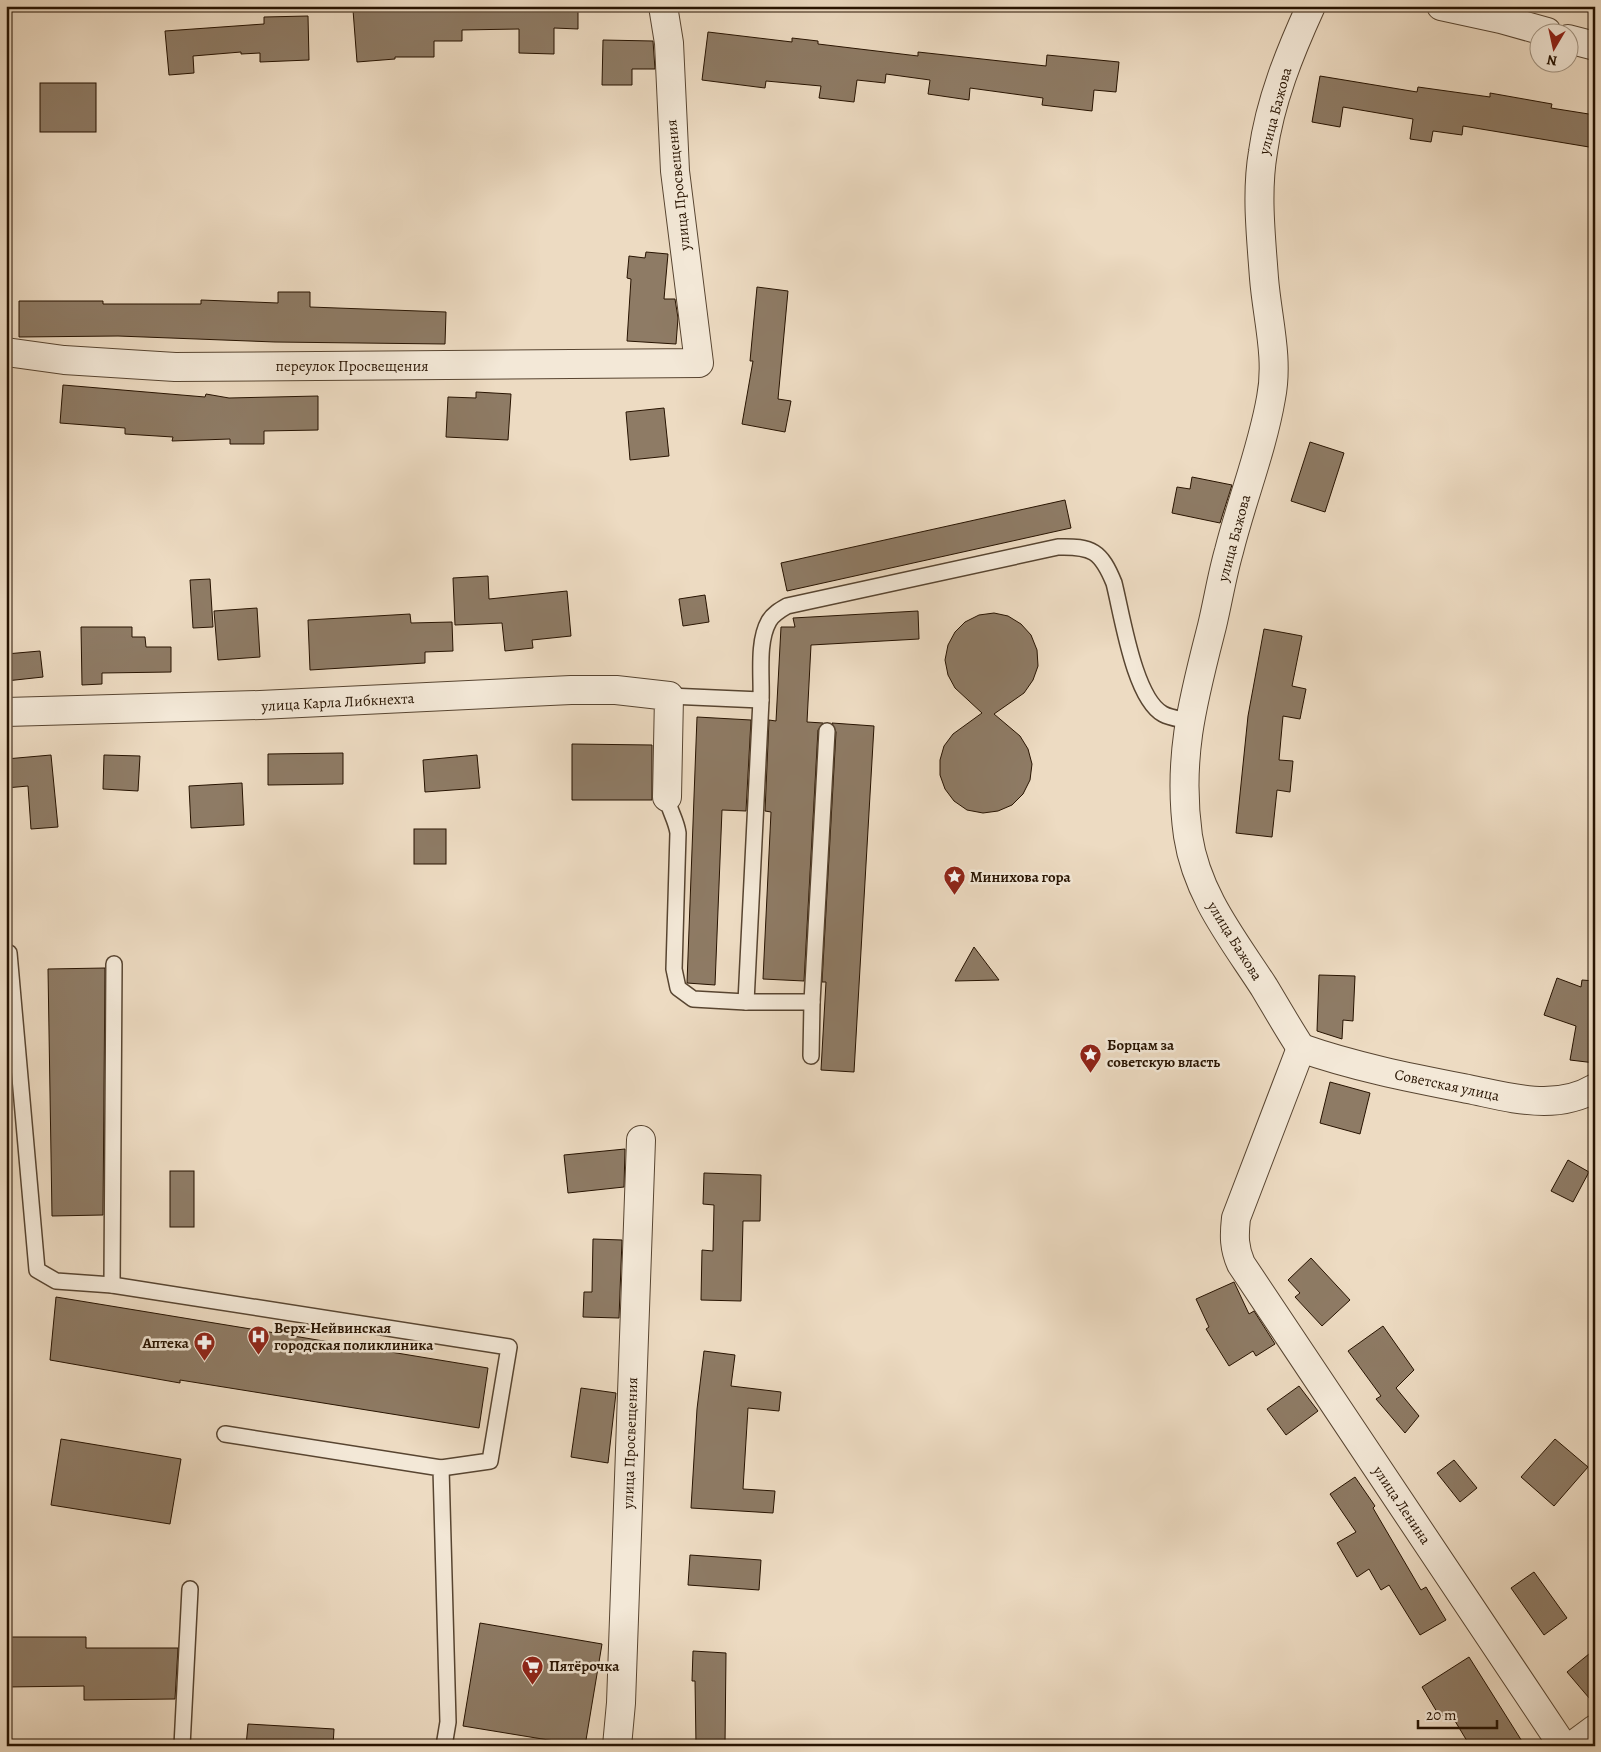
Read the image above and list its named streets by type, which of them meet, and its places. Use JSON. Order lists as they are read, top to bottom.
{
  "streets": {
    "street": [
      "улица Бажова",
      "улица Просвещения",
      "переулок Просвещения",
      "улица Карла Либкнехта",
      "Советская улица",
      "улица Ленина"
    ]
  },
  "crossings": [
    ["улица Бажова", "Советская улица"],
    ["улица Бажова", "улица Ленина"],
    ["улица Просвещения", "переулок Просвещения"],
    ["Советская улица", "улица Ленина"]
  ],
  "places": {
    "place": ["Минихова гора", "Борцам за советскую власть"],
    "hospital": ["Верх-Нейвинская городская поликлиника"],
    "pharmacy": ["Аптека"],
    "supermarket": ["Пятёрочка"]
  },
  "scale_bar": "20 m",
  "north": "bottom"
}
